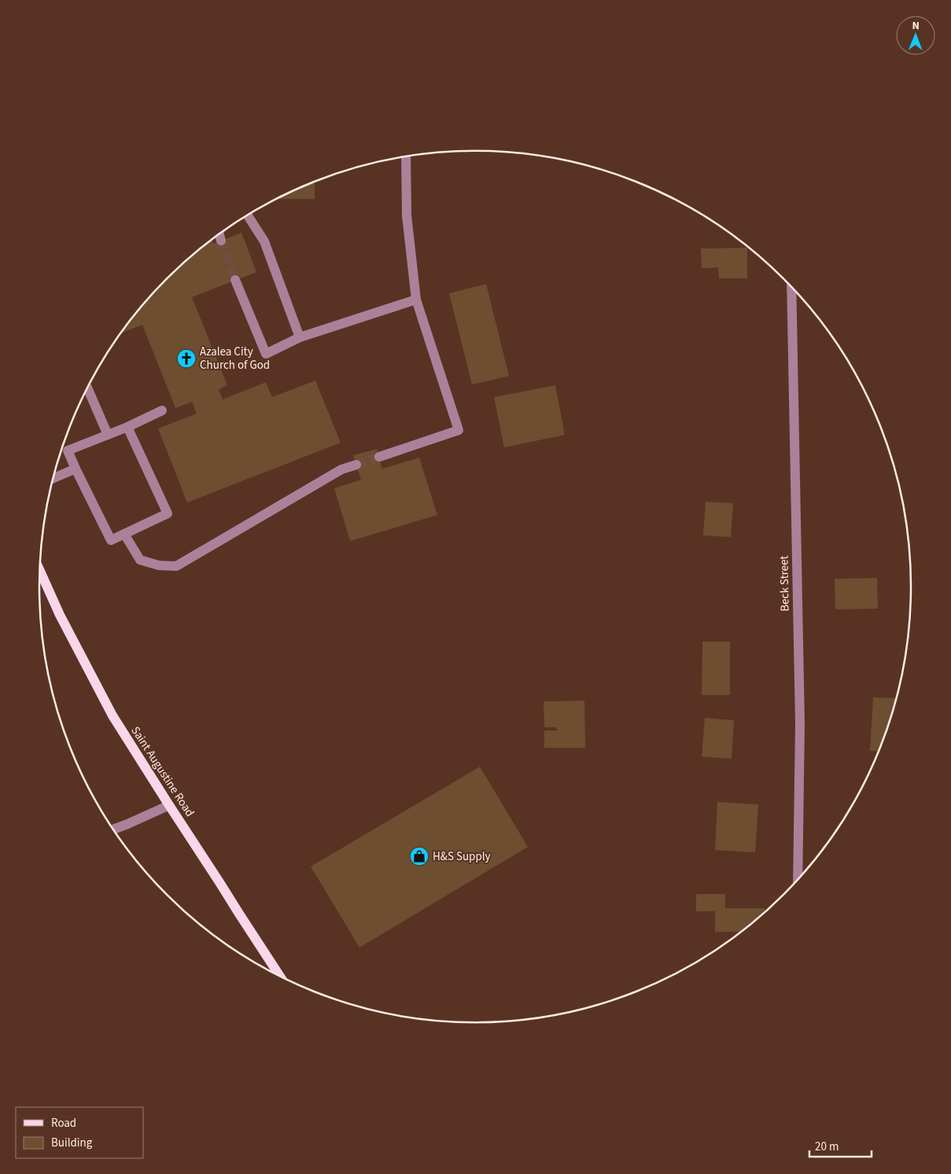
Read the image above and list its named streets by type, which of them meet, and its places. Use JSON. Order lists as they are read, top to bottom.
{
  "streets": {
    "main road": ["Saint Augustine Road"],
    "street": ["Beck Street"]
  },
  "places": {
    "church": ["Azalea City Church of God"],
    "shop": ["H&S Supply"]
  },
  "legend": ["Road", "Building"],
  "scale_bar": "20 m",
  "north": "top"
}
